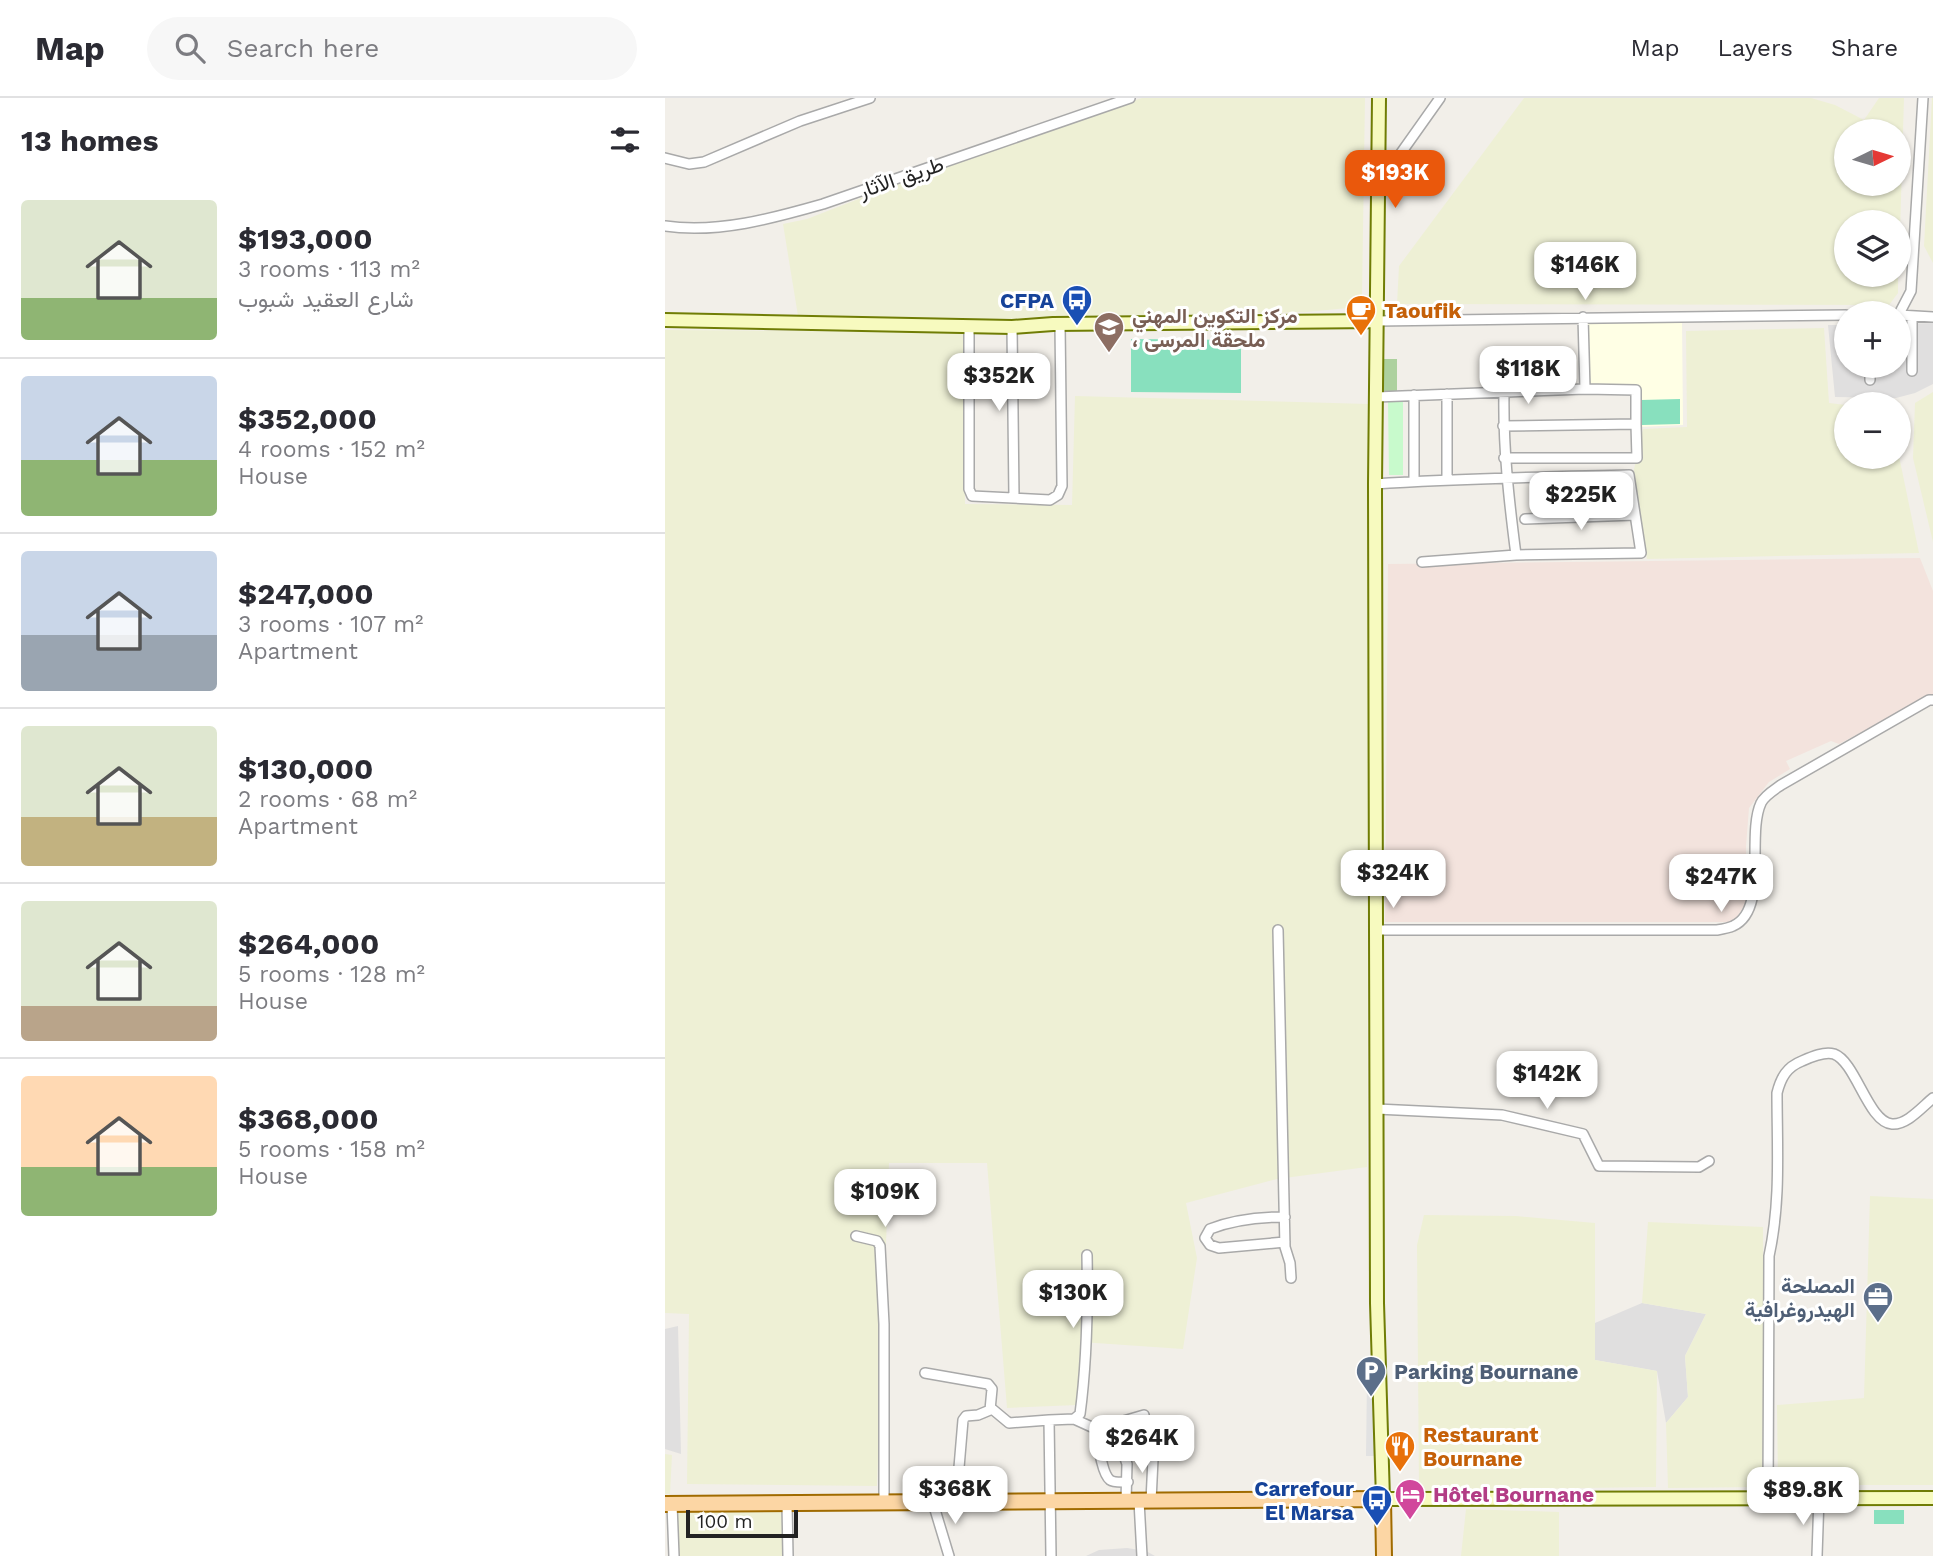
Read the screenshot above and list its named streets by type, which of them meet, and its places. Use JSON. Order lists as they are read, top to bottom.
{
  "streets": {
    "street": ["طريق الآثار"]
  },
  "places": {
    "bus stop": ["CFPA", "Carrefour El Marsa"],
    "cafe": ["Taoufik"],
    "school or university": ["مركز التكوين المهني ، ملحقة المرسى"],
    "office": ["المصلحة الهيدروغرافية"],
    "parking": ["Parking Bournane"],
    "restaurant": ["Restaurant Bournane"],
    "hotel": ["Hôtel Bournane"]
  },
  "scale_bar": "100 m",
  "north": "right",
  "page": {
    "header": "Map",
    "search": "Search here",
    "nav": ["Map", "Layers", "Share"],
    "heading": "13 homes",
    "map_buttons": ["+", "−"],
    "price": [
      "$193K",
      "$146K",
      "$118K",
      "$352K",
      "$225K",
      "$324K",
      "$247K",
      "$142K",
      "$109K",
      "$130K",
      "$264K",
      "$368K",
      "$89.8K"
    ],
    "list": [
      {
        "name": "$193,000",
        "note": "3 rooms · 113 m² · شارع العقيد شبوب"
      },
      {
        "name": "$352,000",
        "note": "4 rooms · 152 m² · House"
      },
      {
        "name": "$247,000",
        "note": "3 rooms · 107 m² · Apartment"
      },
      {
        "name": "$130,000",
        "note": "2 rooms · 68 m² · Apartment"
      },
      {
        "name": "$264,000",
        "note": "5 rooms · 128 m² · House"
      },
      {
        "name": "$368,000",
        "note": "5 rooms · 158 m² · House"
      }
    ],
    "scale": "100 m"
  }
}
